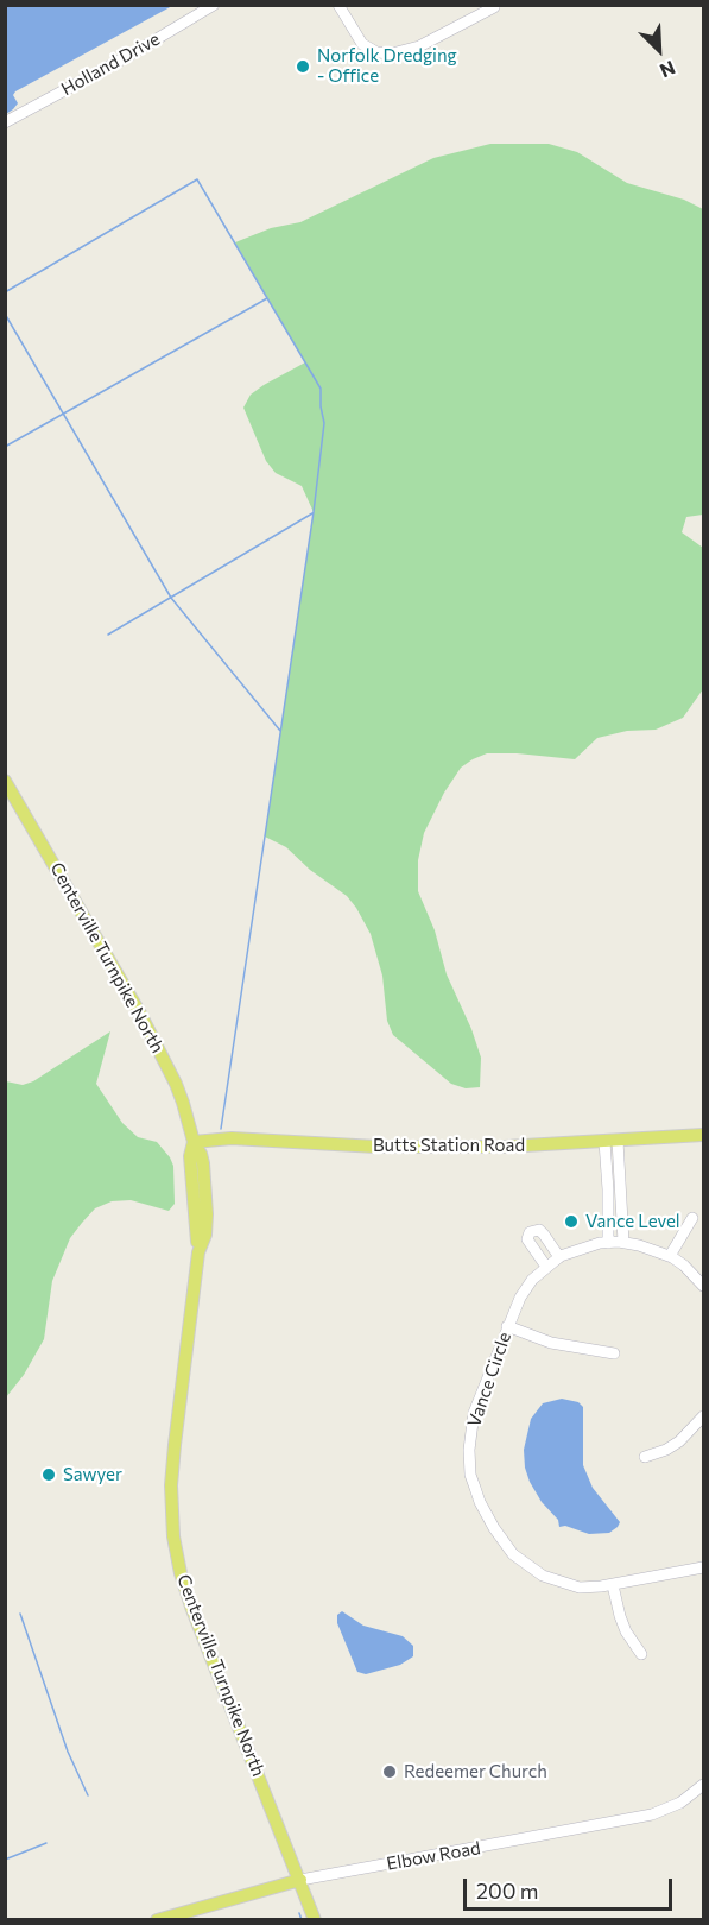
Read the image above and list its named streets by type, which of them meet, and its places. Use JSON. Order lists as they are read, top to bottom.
{
  "streets": {
    "main road": ["Centerville Turnpike North", "Butts Station Road", "Elbow Road"],
    "street": ["Holland Drive", "Vance Circle"]
  },
  "crossings": [
    ["Centerville Turnpike North", "Butts Station Road"],
    ["Centerville Turnpike North", "Elbow Road"]
  ],
  "places": [
    "Norfolk Dredging - Office",
    "Vance Level",
    "Sawyer",
    "Redeemer Church"
  ],
  "scale_bar": "200 m",
  "north": "bottom right"
}
